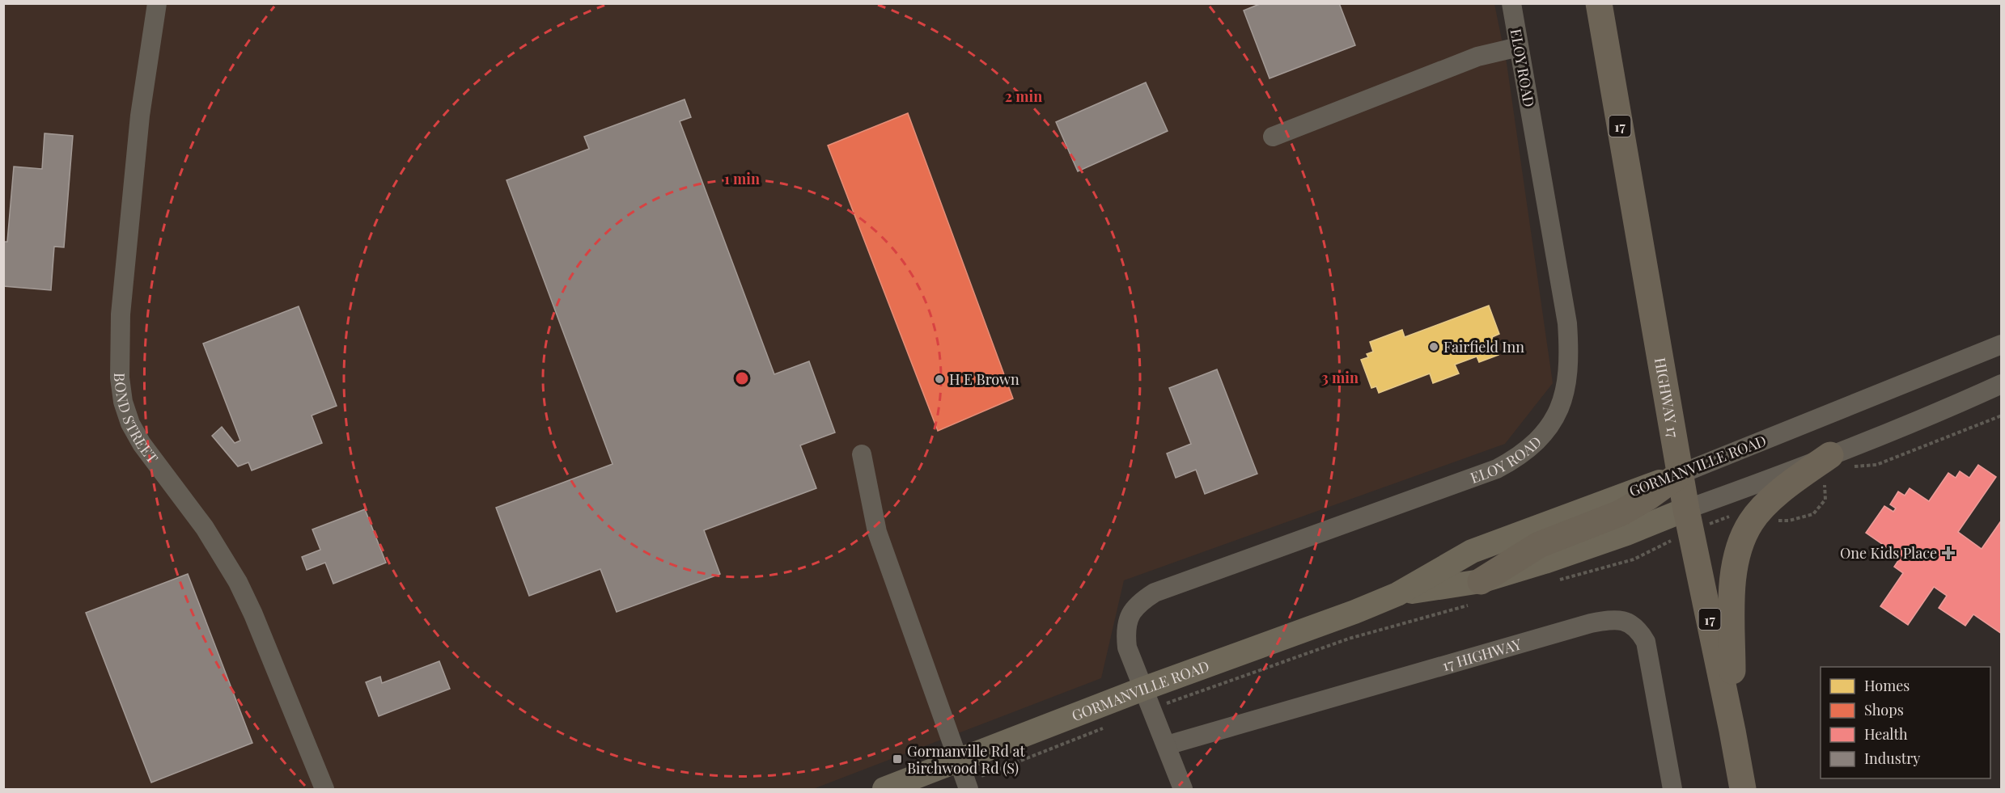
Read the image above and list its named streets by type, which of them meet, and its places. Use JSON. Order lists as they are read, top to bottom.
{
  "streets": {
    "highway": ["17", "HIGHWAY 17"],
    "main road": ["GORMANVILLE ROAD"],
    "street": ["ELOY ROAD", "BOND STREET", "17 HIGHWAY"]
  },
  "crossings": [
    ["ELOY ROAD", "GORMANVILLE ROAD"],
    ["ELOY ROAD", "17 HIGHWAY"],
    ["HIGHWAY 17", "GORMANVILLE ROAD"]
  ],
  "places": {
    "other": ["Fairfield Inn", "H E Brown"],
    "health": ["One Kids Place"],
    "transit": ["Gormanville Rd at Birchwood Rd (S)"]
  },
  "legend": [
    "Homes",
    "Shops",
    "Health",
    "Industry"
  ],
  "rings": ["2 min", "1 min", "3 min"]
}
